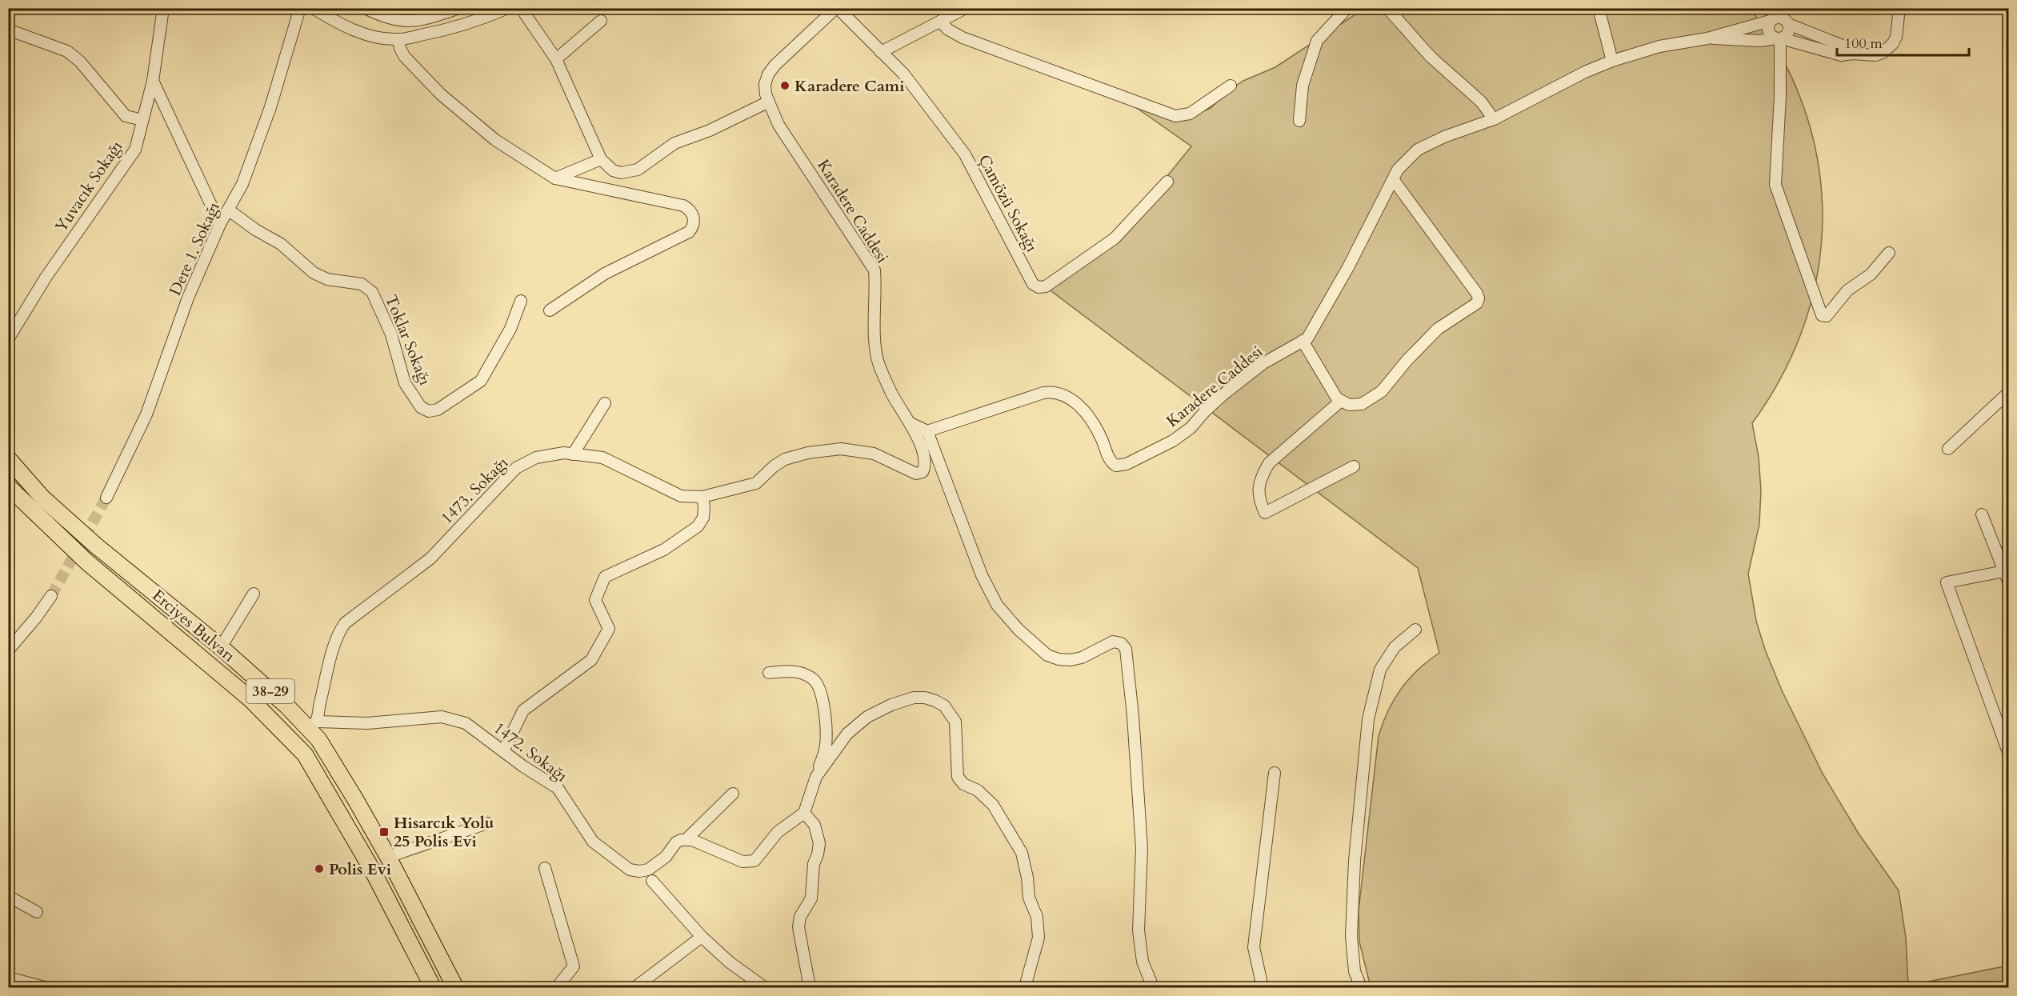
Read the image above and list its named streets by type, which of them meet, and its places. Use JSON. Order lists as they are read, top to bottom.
{
  "streets": {
    "highway": ["Erciyes Bulvarı", "38-29"],
    "street": [
      "Yuvacık Sokağı",
      "Çamözü Sokağı",
      "Karadere Caddesi",
      "Dere 1. Sokağı",
      "Toklar Sokağı",
      "1473. Sokağı",
      "1472. Sokağı"
    ]
  },
  "crossings": [
    ["Çamözü Sokağı", "Karadere Caddesi"],
    ["Karadere Caddesi", "1473. Sokağı"],
    ["Dere 1. Sokağı", "Toklar Sokağı"],
    ["1473. Sokağı", "Erciyes Bulvarı"],
    ["1473. Sokağı", "1472. Sokağı"],
    ["Erciyes Bulvarı", "1472. Sokağı"]
  ],
  "places": {
    "other": ["Karadere Cami", "Polis Evi"],
    "transit": ["Hisarcık Yolu 25 Polis Evi"]
  },
  "scale_bar": "100 m"
}
